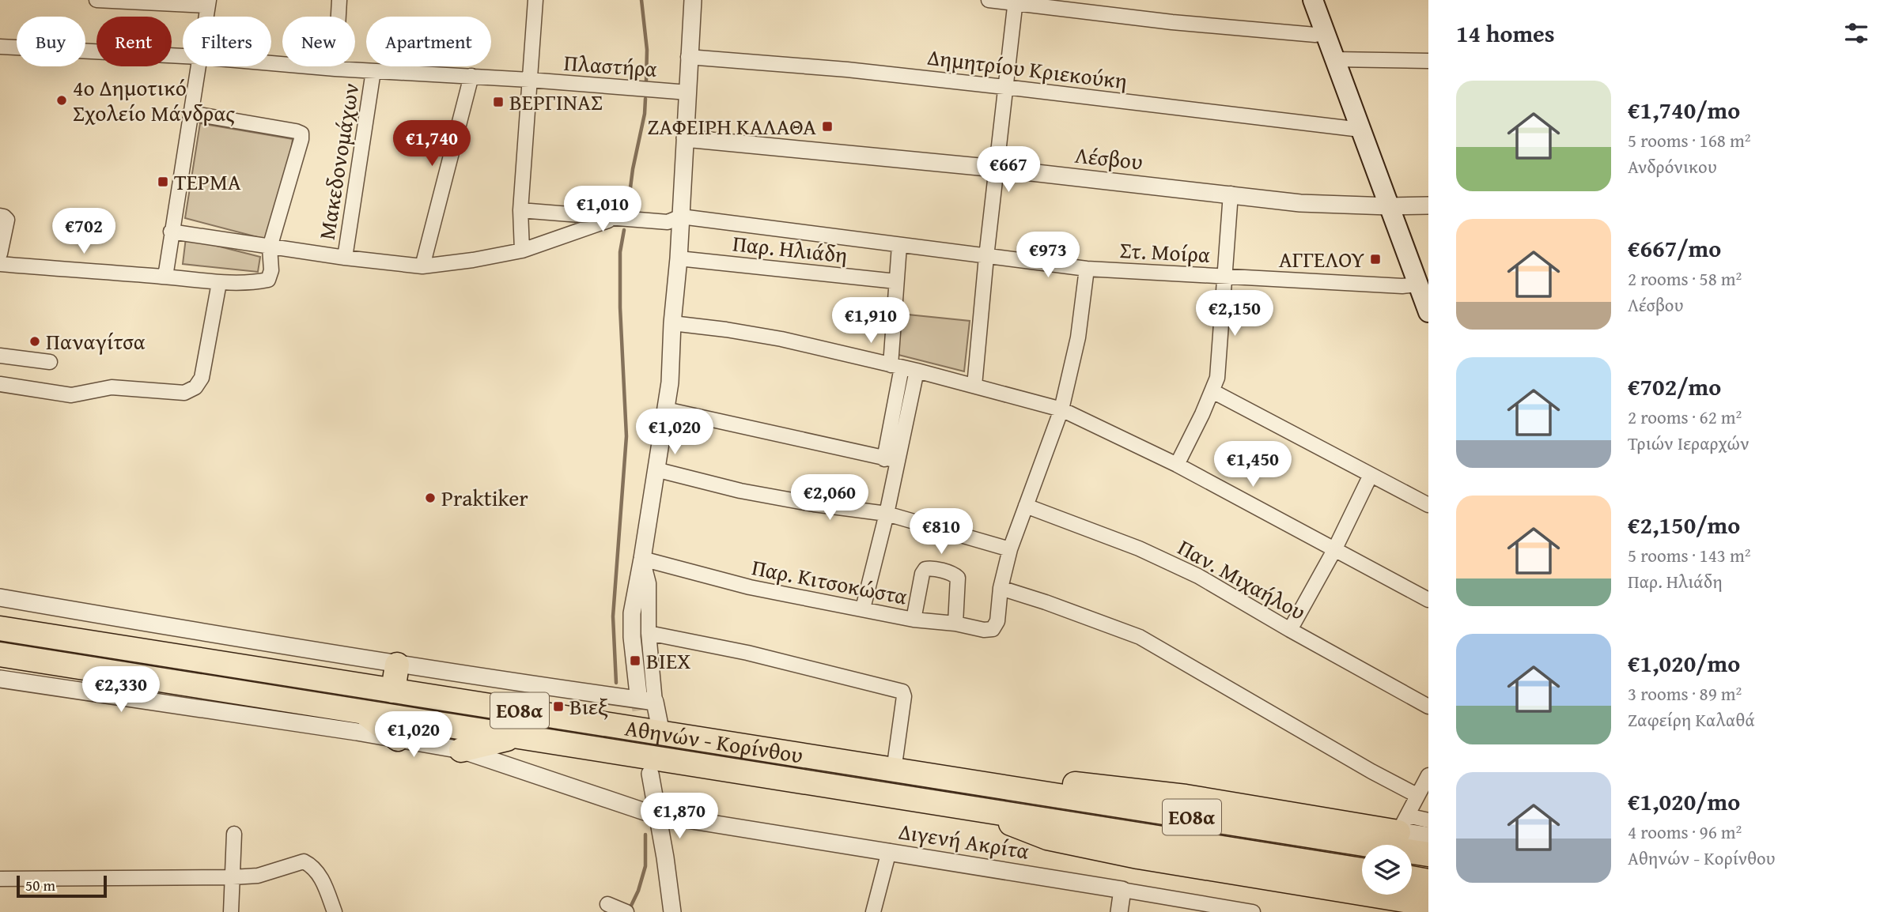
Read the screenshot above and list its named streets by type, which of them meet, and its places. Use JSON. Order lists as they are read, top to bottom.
{
  "streets": {
    "highway": ["ΕΟ8α", "Αθηνών - Κορίνθου"],
    "street": [
      "Πλαστήρα",
      "Δημητρίου Κριεκούκη",
      "Λέσβου",
      "Μακεδονομάχων",
      "Παρ. Ηλιάδη",
      "Στ. Μοίρα",
      "Παν. Μιχαήλου",
      "Παρ. Κιτσοκώστα",
      "Διγενή Ακρίτα"
    ]
  },
  "crossings": [
    ["Πλαστήρα", "Μακεδονομάχων"]
  ],
  "places": {
    "other": ["4ο Δημοτικό Σχολείο Μάνδρας", "Παναγίτσα", "Praktiker"],
    "transit": [
      "ΒΕΡΓΙΝΑΣ",
      "ΖΑΦΕΙΡΗ ΚΑΛΑΘΑ",
      "ΤΕΡΜΑ",
      "ΑΓΓΕΛΟΥ",
      "ΒΙΕΧ",
      "Βιεξ"
    ]
  },
  "scale_bar": "50 m",
  "page": {
    "heading": "14 homes",
    "chip": [
      "Buy",
      "Rent",
      "Filters",
      "New",
      "Apartment"
    ],
    "list": [
      {
        "name": "€1,740/mo",
        "note": "5 rooms · 168 m² · Ανδρόνικου"
      },
      {
        "name": "€667/mo",
        "note": "2 rooms · 58 m² · Λέσβου"
      },
      {
        "name": "€702/mo",
        "note": "2 rooms · 62 m² · Τριών Ιεραρχών"
      },
      {
        "name": "€2,150/mo",
        "note": "5 rooms · 143 m² · Παρ. Ηλιάδη"
      },
      {
        "name": "€1,020/mo",
        "note": "3 rooms · 89 m² · Ζαφείρη Καλαθά"
      },
      {
        "name": "€1,020/mo",
        "note": "4 rooms · 96 m² · Αθηνών - Κορίνθου"
      }
    ],
    "price": [
      "€1,740",
      "€667",
      "€1,010",
      "€702",
      "€973",
      "€2,150",
      "€1,910",
      "€1,020",
      "€1,450",
      "€2,060",
      "€810",
      "€2,330",
      "€1,020",
      "€1,870"
    ],
    "scale": "50 m"
  }
}
